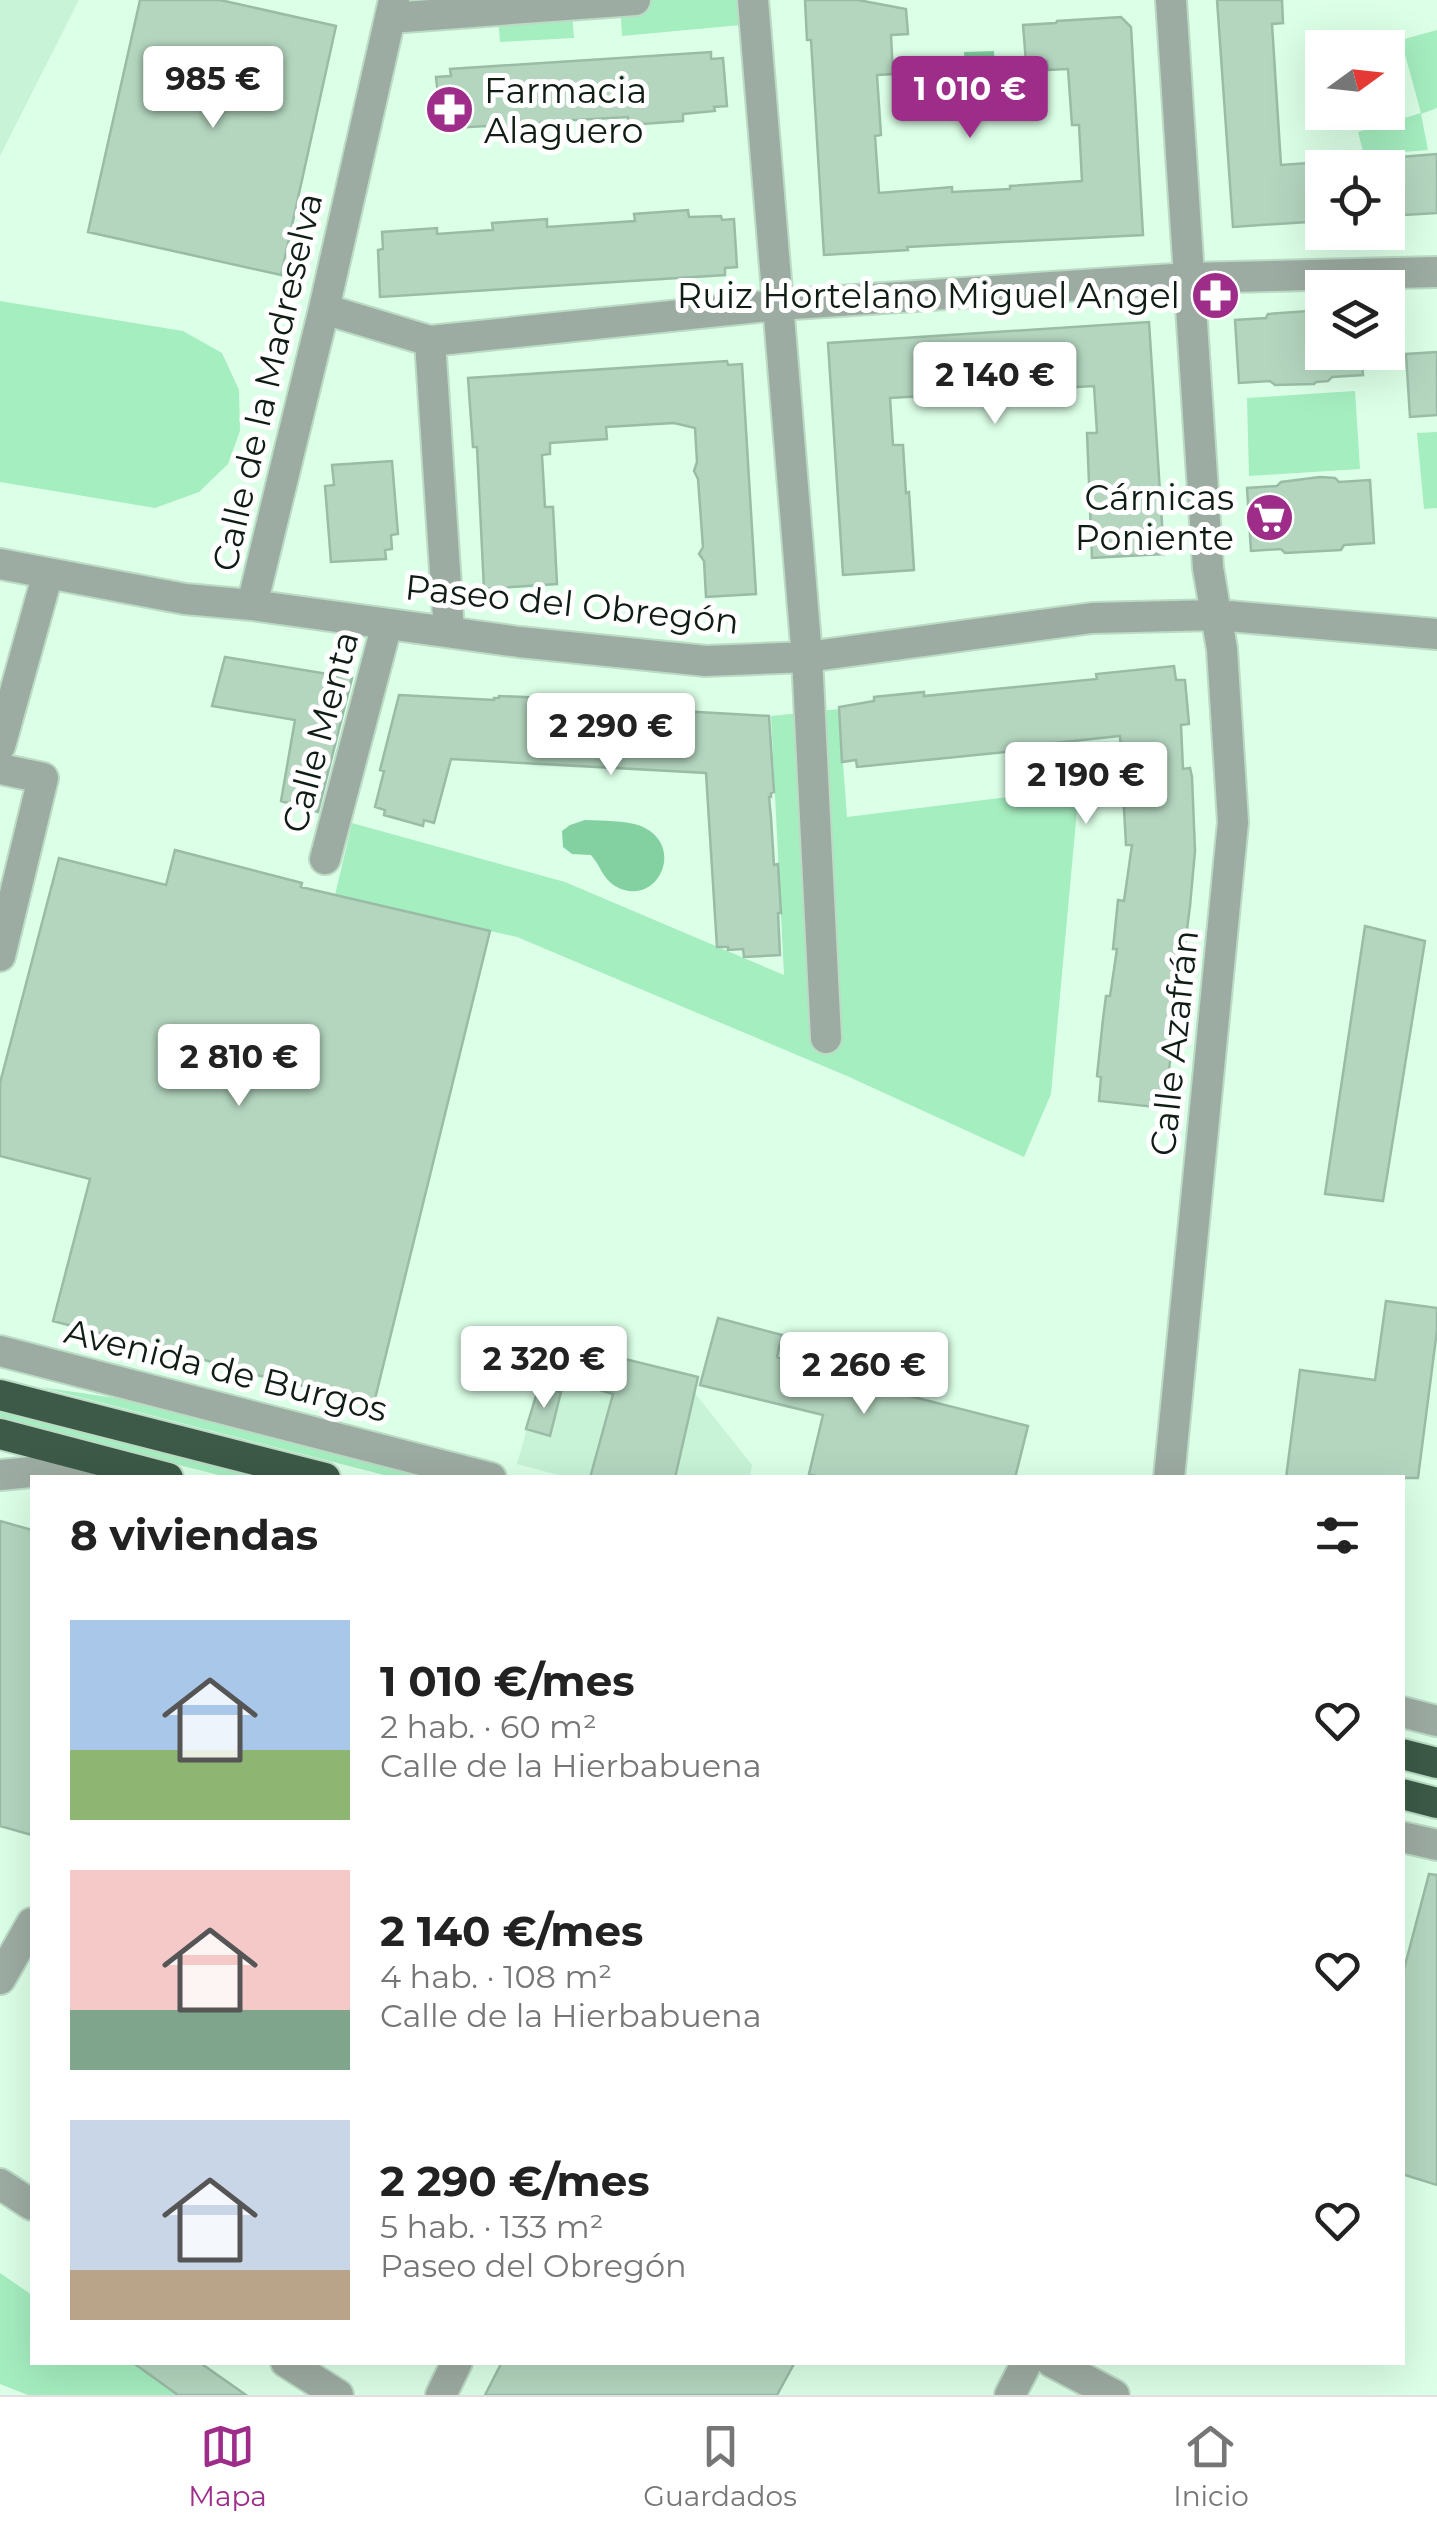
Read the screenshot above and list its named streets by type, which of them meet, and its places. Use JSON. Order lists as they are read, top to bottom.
{
  "streets": {
    "street": [
      "Calle de la Madreselva",
      "Paseo del Obregón",
      "Calle Menta",
      "Calle Azafrán",
      "Avenida de Burgos"
    ]
  },
  "crossings": [
    ["Calle de la Madreselva", "Paseo del Obregón"],
    ["Paseo del Obregón", "Calle Menta"],
    ["Paseo del Obregón", "Calle Azafrán"]
  ],
  "places": {
    "pharmacy": ["Farmacia Alaguero", "Ruiz Hortelano Miguel Angel"],
    "supermarket": ["Cárnicas Poniente"]
  },
  "north": "right",
  "page": {
    "price": [
      "985 €",
      "1 010 €",
      "2 140 €",
      "2 290 €",
      "2 190 €",
      "2 810 €",
      "2 320 €",
      "2 260 €"
    ],
    "heading": "8 viviendas",
    "list": [
      {
        "name": "1 010 €/mes",
        "note": "2 hab. · 60 m² · Calle de la Hierbabuena"
      },
      {
        "name": "2 140 €/mes",
        "note": "4 hab. · 108 m² · Calle de la Hierbabuena"
      },
      {
        "name": "2 290 €/mes",
        "note": "5 hab. · 133 m² · Paseo del Obregón"
      }
    ],
    "tabs": ["Mapa", "Guardados", "Inicio"]
  }
}
